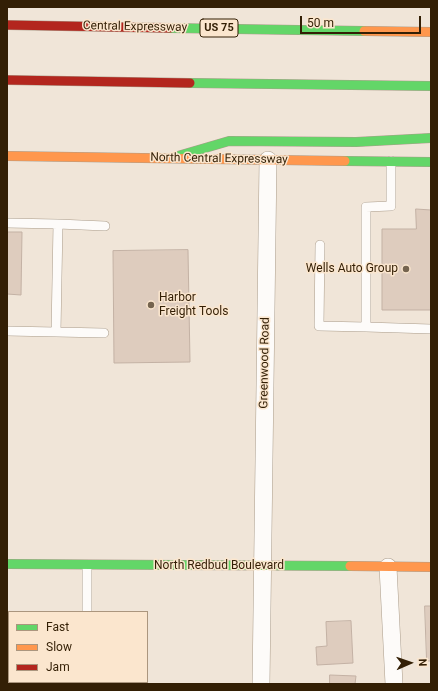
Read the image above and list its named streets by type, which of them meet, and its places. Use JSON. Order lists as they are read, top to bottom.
{
  "streets": {
    "main road": [
      "Central Expressway",
      "US 75",
      "North Central Expressway",
      "North Redbud Boulevard"
    ],
    "street": ["Greenwood Road"]
  },
  "crossings": [
    ["North Central Expressway", "Greenwood Road"],
    ["Greenwood Road", "North Redbud Boulevard"]
  ],
  "places": ["Wells Auto Group", "Harbor Freight Tools"],
  "legend": ["Fast", "Slow", "Jam"],
  "scale_bar": "50 m",
  "north": "right"
}
